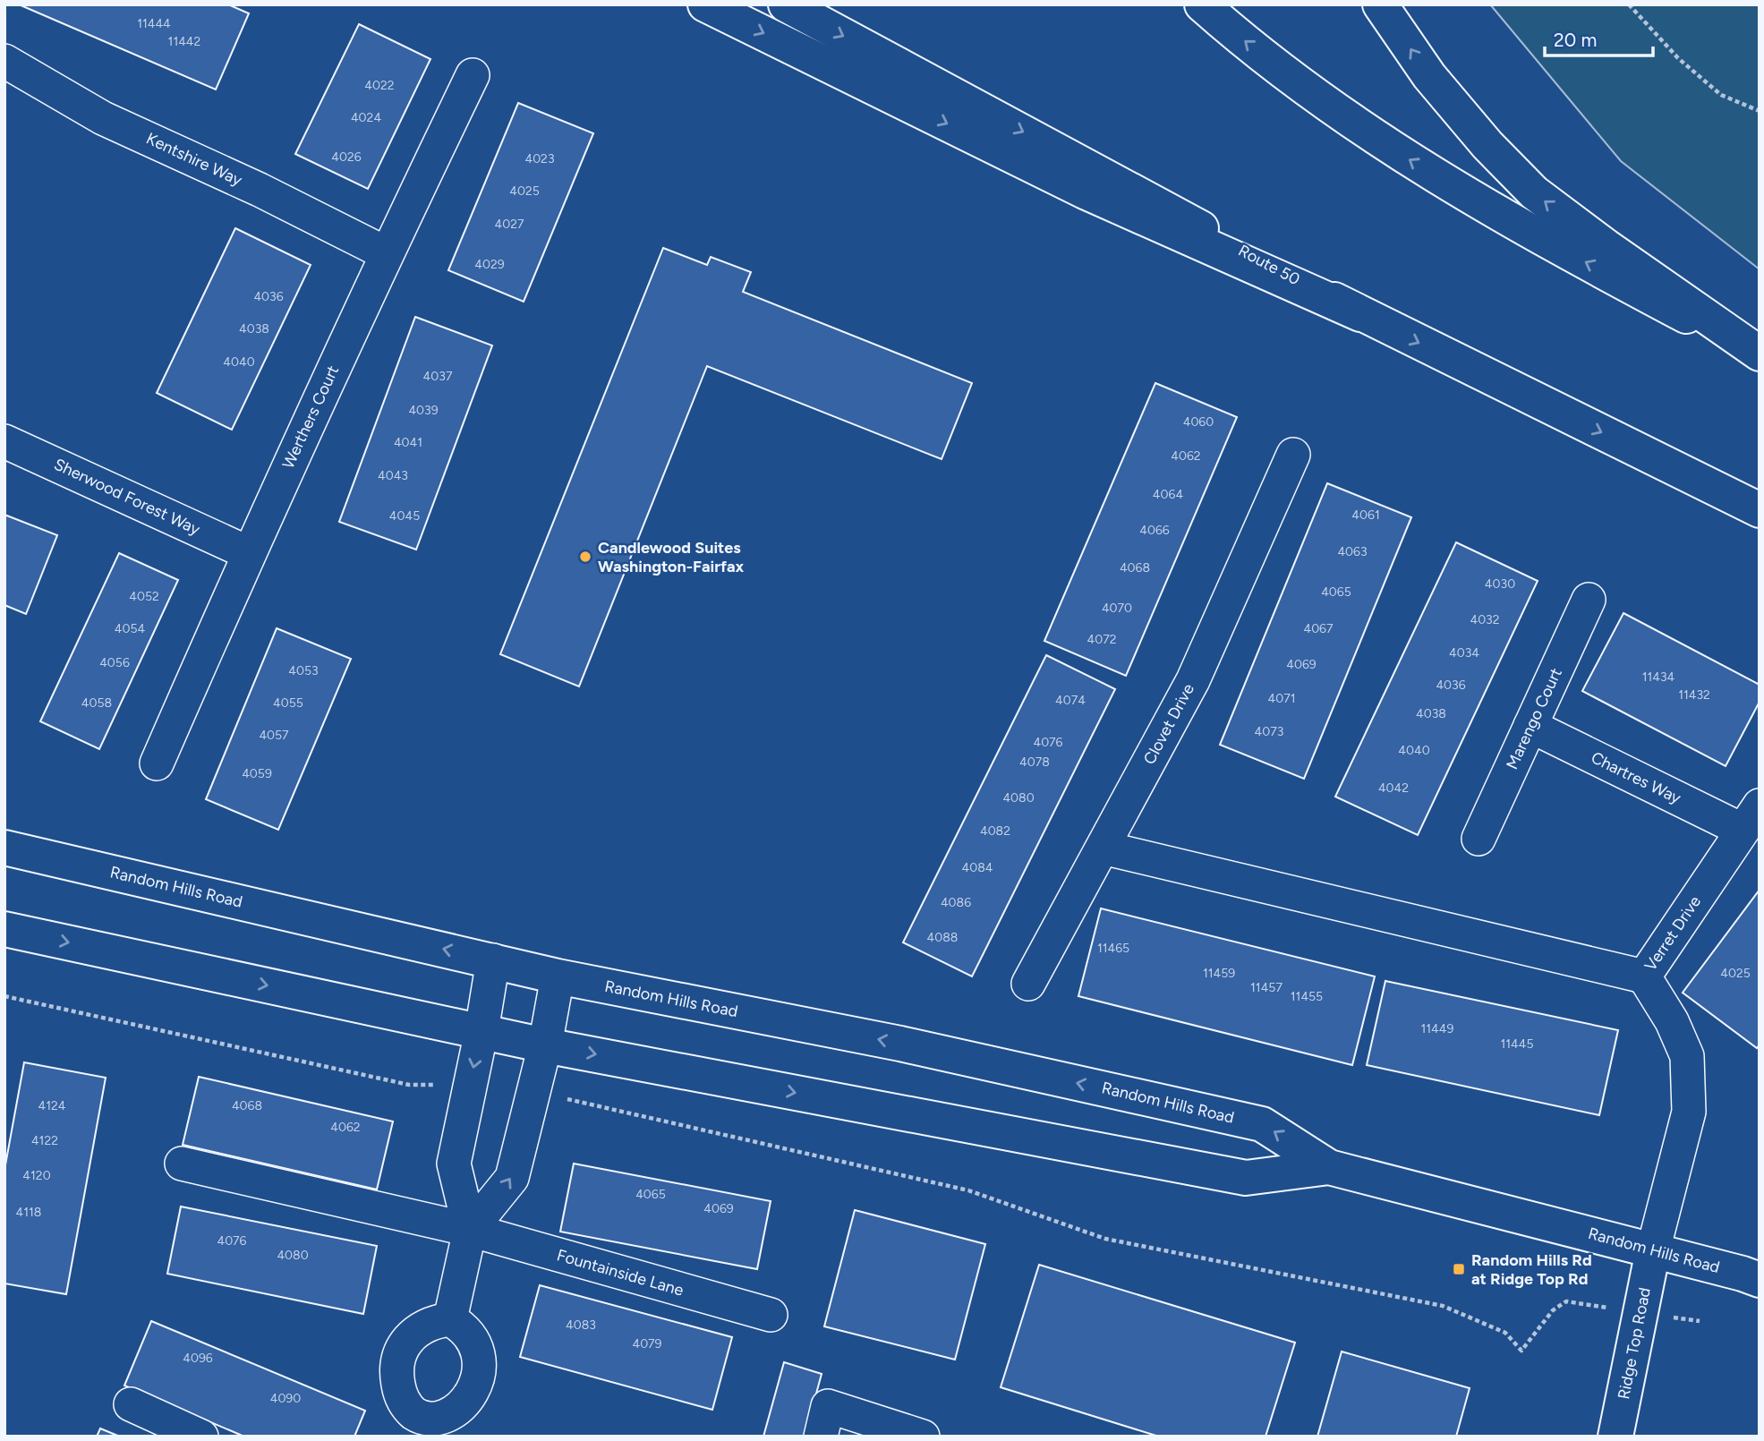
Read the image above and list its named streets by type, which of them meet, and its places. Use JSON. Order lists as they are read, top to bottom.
{
  "streets": {
    "main road": ["Route 50", "Random Hills Road", "Ridge Top Road"],
    "street": [
      "Kentshire Way",
      "Werthers Court",
      "Sherwood Forest Way",
      "Marengo Court",
      "Clovet Drive",
      "Chartres Way",
      "Verret Drive",
      "Fountainside Lane"
    ]
  },
  "crossings": [
    ["Kentshire Way", "Werthers Court"],
    ["Werthers Court", "Sherwood Forest Way"],
    ["Marengo Court", "Chartres Way"],
    ["Chartres Way", "Verret Drive"],
    ["Random Hills Road", "Verret Drive"],
    ["Random Hills Road", "Ridge Top Road"],
    ["Verret Drive", "Ridge Top Road"]
  ],
  "places": {
    "other": ["Candlewood Suites Washington-Fairfax"],
    "transit": ["Random Hills Rd at Ridge Top Rd"]
  },
  "house_numbers": [
    "11444",
    "11442",
    "4022",
    "4024",
    "4026",
    "4023",
    "4025",
    "4027",
    "4029",
    "4036",
    "4038",
    "4040",
    "4037",
    "4039",
    "4060",
    "4041",
    "4062",
    "4043",
    "4064",
    "4061",
    "4045",
    "4066",
    "4063",
    "4068",
    "4030",
    "4065",
    "4052",
    "4070",
    "4032",
    "4054",
    "4067",
    "4072",
    "4034",
    "4056",
    "4069",
    "4053",
    "11434",
    "4036",
    "11432",
    "4071",
    "4074",
    "4058",
    "4055",
    "4038",
    "4073",
    "4057",
    "4076",
    "4040",
    "4078",
    "4059",
    "4042",
    "4080",
    "4082",
    "4084",
    "4086",
    "4088",
    "11465",
    "11459",
    "4025",
    "11457",
    "11455",
    "11449",
    "11445",
    "4124",
    "4068",
    "4062",
    "4122",
    "4120",
    "4065",
    "4069",
    "4118",
    "4076",
    "4080",
    "4083",
    "4079",
    "4096",
    "4090"
  ],
  "scale_bar": "20 m"
}
